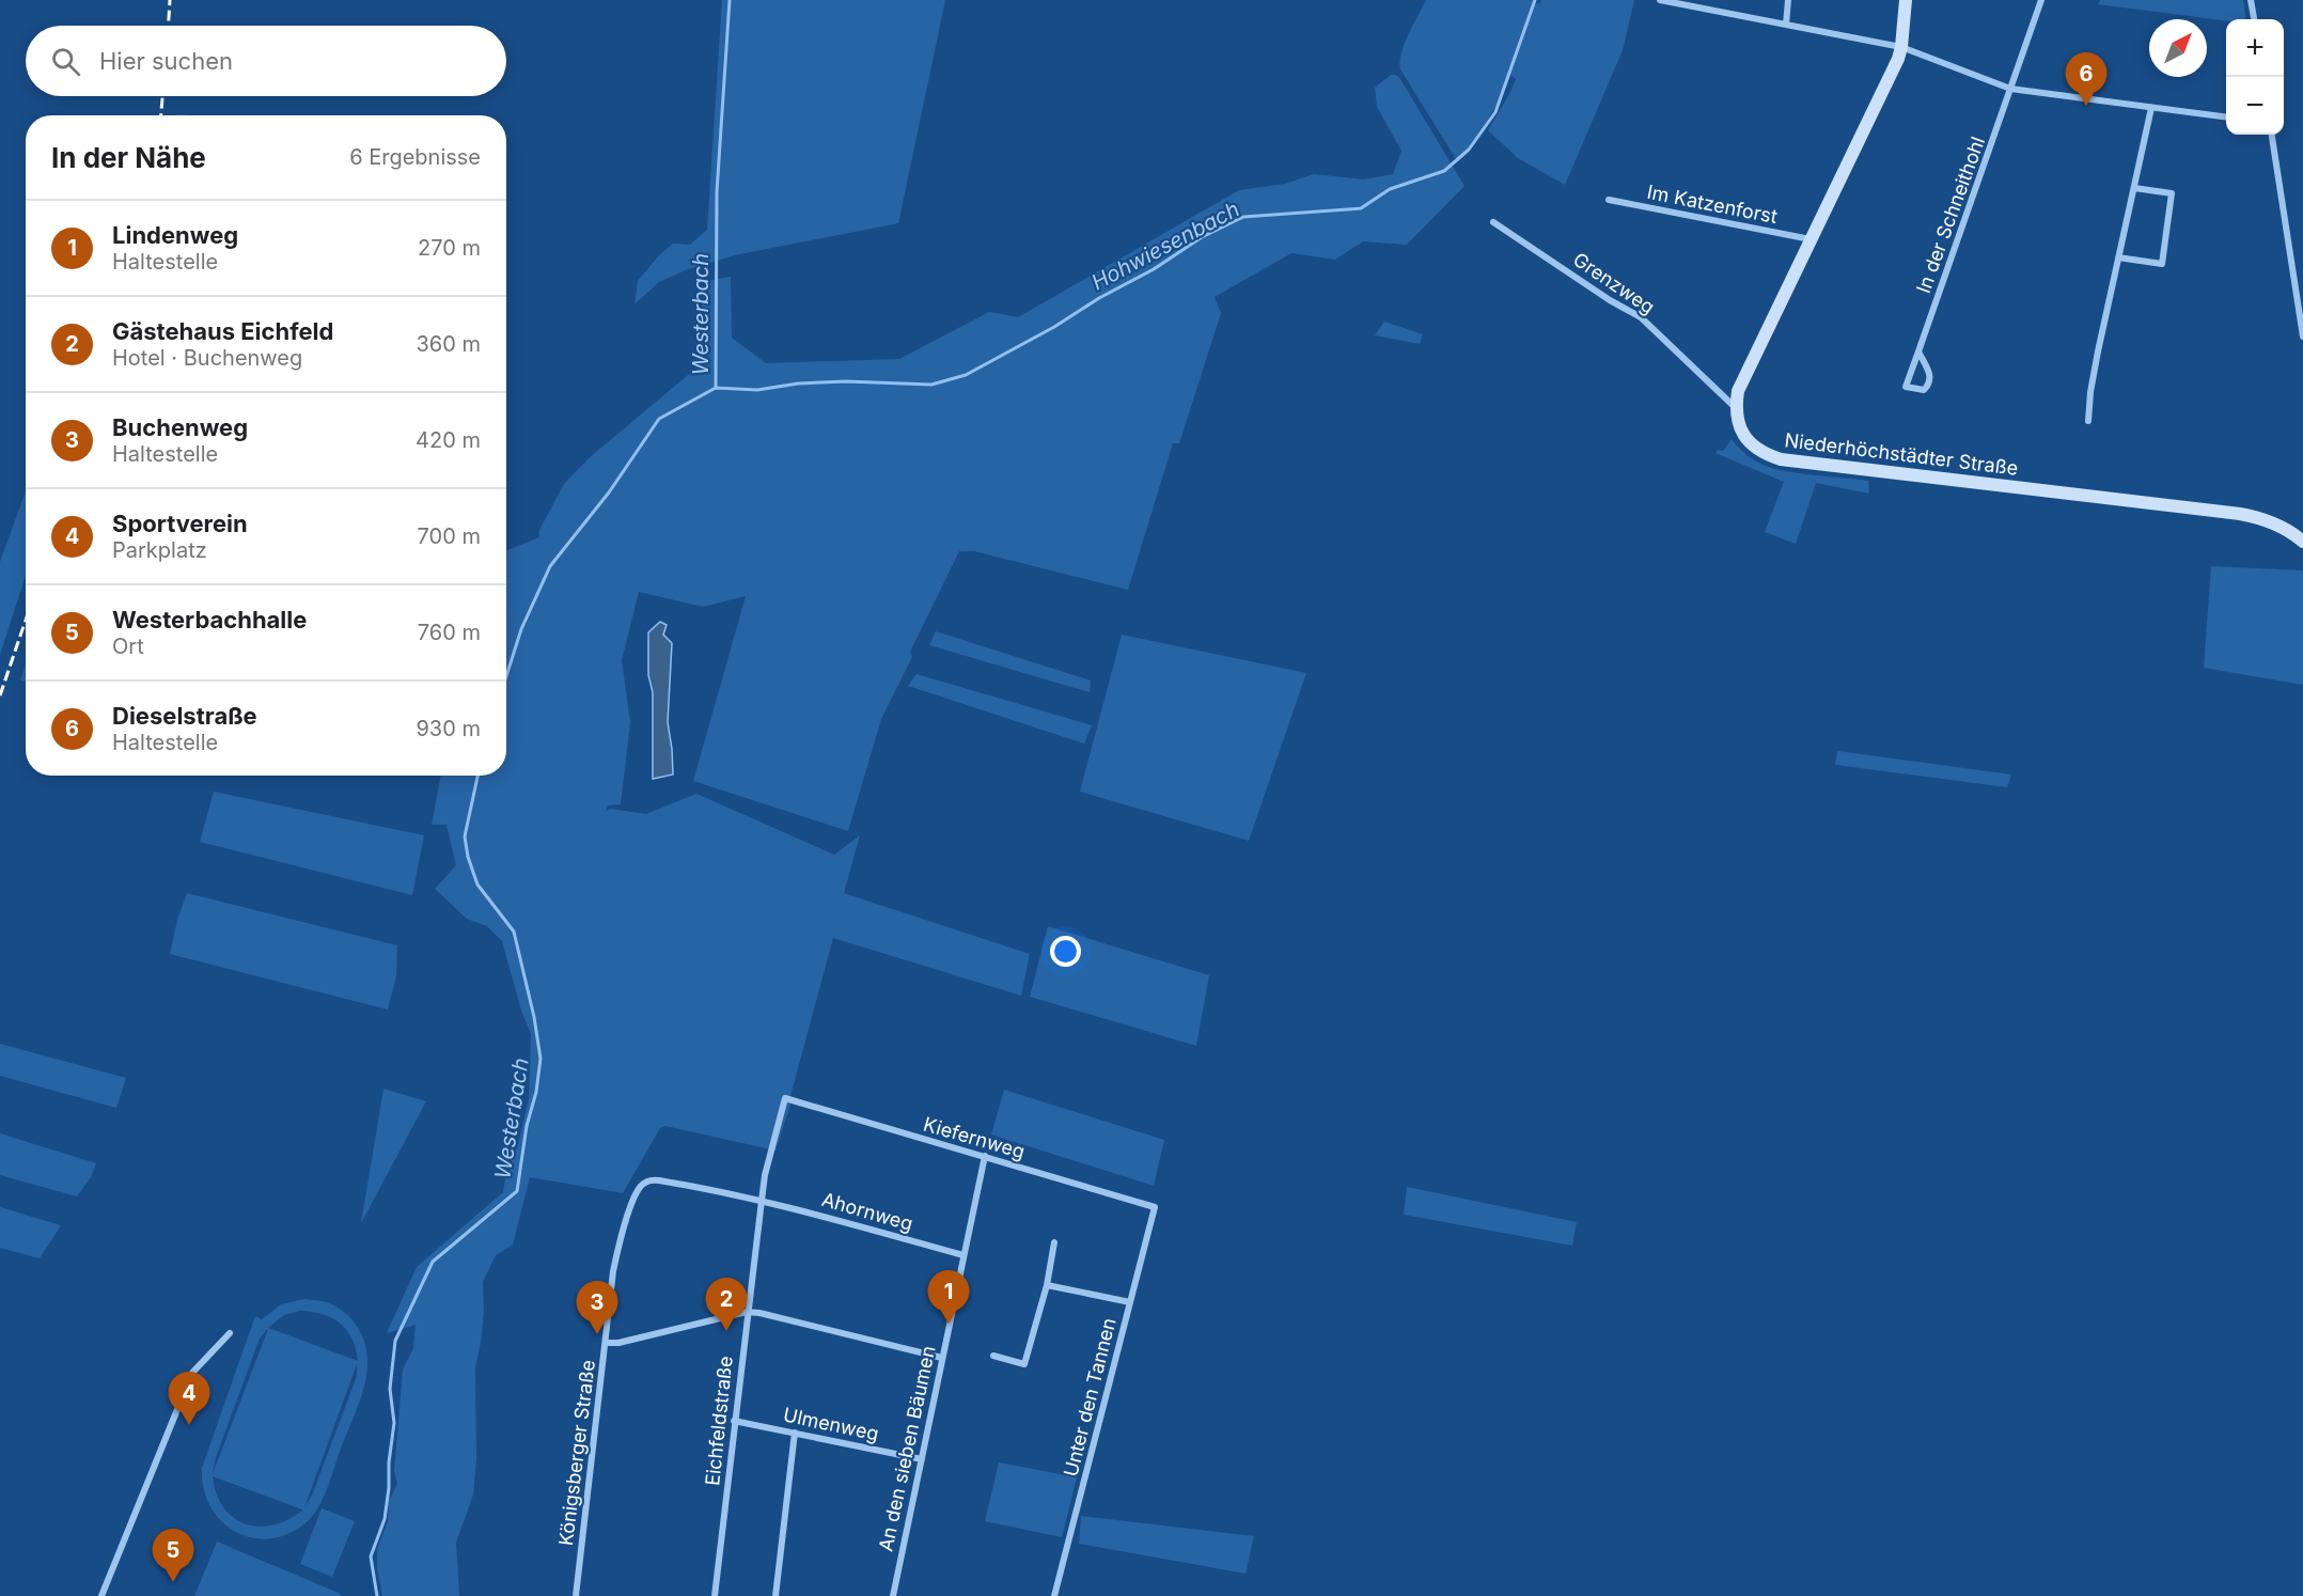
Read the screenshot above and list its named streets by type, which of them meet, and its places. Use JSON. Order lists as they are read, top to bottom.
{
  "streets": {
    "street": [
      "Im Katzenforst",
      "In der Schneithohl",
      "Grenzweg",
      "Niederhöchstädter Straße",
      "Kiefernweg",
      "Ahornweg",
      "Unter den Tannen",
      "Eichfeldstraße",
      "Ulmenweg",
      "An den sieben Bäumen",
      "Königsberger Straße"
    ]
  },
  "crossings": [
    ["Grenzweg", "Niederhöchstädter Straße"],
    ["Kiefernweg", "Unter den Tannen"],
    ["Kiefernweg", "Eichfeldstraße"],
    ["Kiefernweg", "An den sieben Bäumen"],
    ["Ahornweg", "Eichfeldstraße"],
    ["Ahornweg", "An den sieben Bäumen"],
    ["Ahornweg", "Königsberger Straße"],
    ["Eichfeldstraße", "Ulmenweg"],
    ["Ulmenweg", "An den sieben Bäumen"]
  ],
  "water": ["Hohwiesenbach", "Westerbach"],
  "north": "top right",
  "page": {
    "map_buttons": ["+", "−"],
    "search": "Hier suchen",
    "pins": [
      "6",
      "1",
      "2",
      "3",
      "4",
      "5"
    ],
    "heading": ["In der Nähe", "6 Ergebnisse"],
    "list": [
      {
        "mark": "1",
        "name": "Lindenweg",
        "note": "Haltestelle",
        "value": "270 m"
      },
      {
        "mark": "2",
        "name": "Gästehaus Eichfeld",
        "note": "Hotel · Buchenweg",
        "value": "360 m"
      },
      {
        "mark": "3",
        "name": "Buchenweg",
        "note": "Haltestelle",
        "value": "420 m"
      },
      {
        "mark": "4",
        "name": "Sportverein",
        "note": "Parkplatz",
        "value": "700 m"
      },
      {
        "mark": "5",
        "name": "Westerbachhalle",
        "note": "Ort",
        "value": "760 m"
      },
      {
        "mark": "6",
        "name": "Dieselstraße",
        "note": "Haltestelle",
        "value": "930 m"
      }
    ]
  }
}
